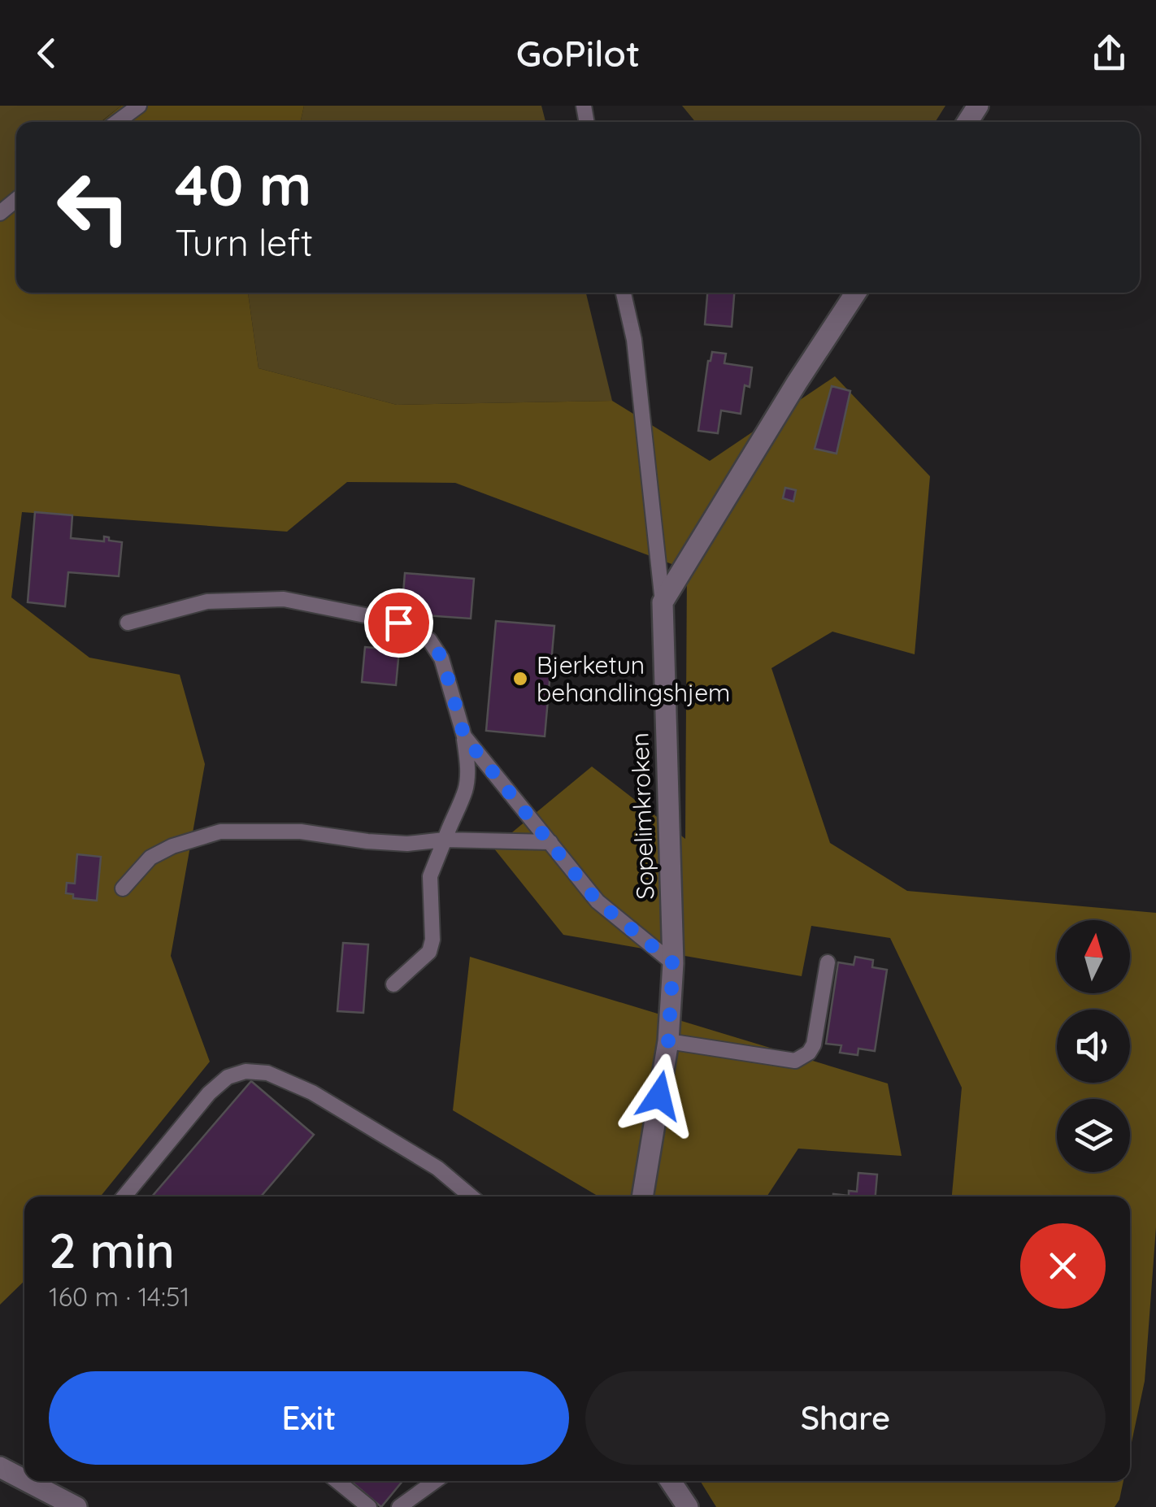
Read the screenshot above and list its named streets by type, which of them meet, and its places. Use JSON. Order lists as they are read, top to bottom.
{
  "streets": {
    "street": ["Sopelimkroken"]
  },
  "places": ["Bjerketun behandlingshjem"],
  "north": "top",
  "page": {
    "header": "GoPilot",
    "turn": ["40 m", "Turn left"],
    "heading": ["2 min", "160 m · 14:51"],
    "buttons": ["Exit", "Share"]
  }
}
